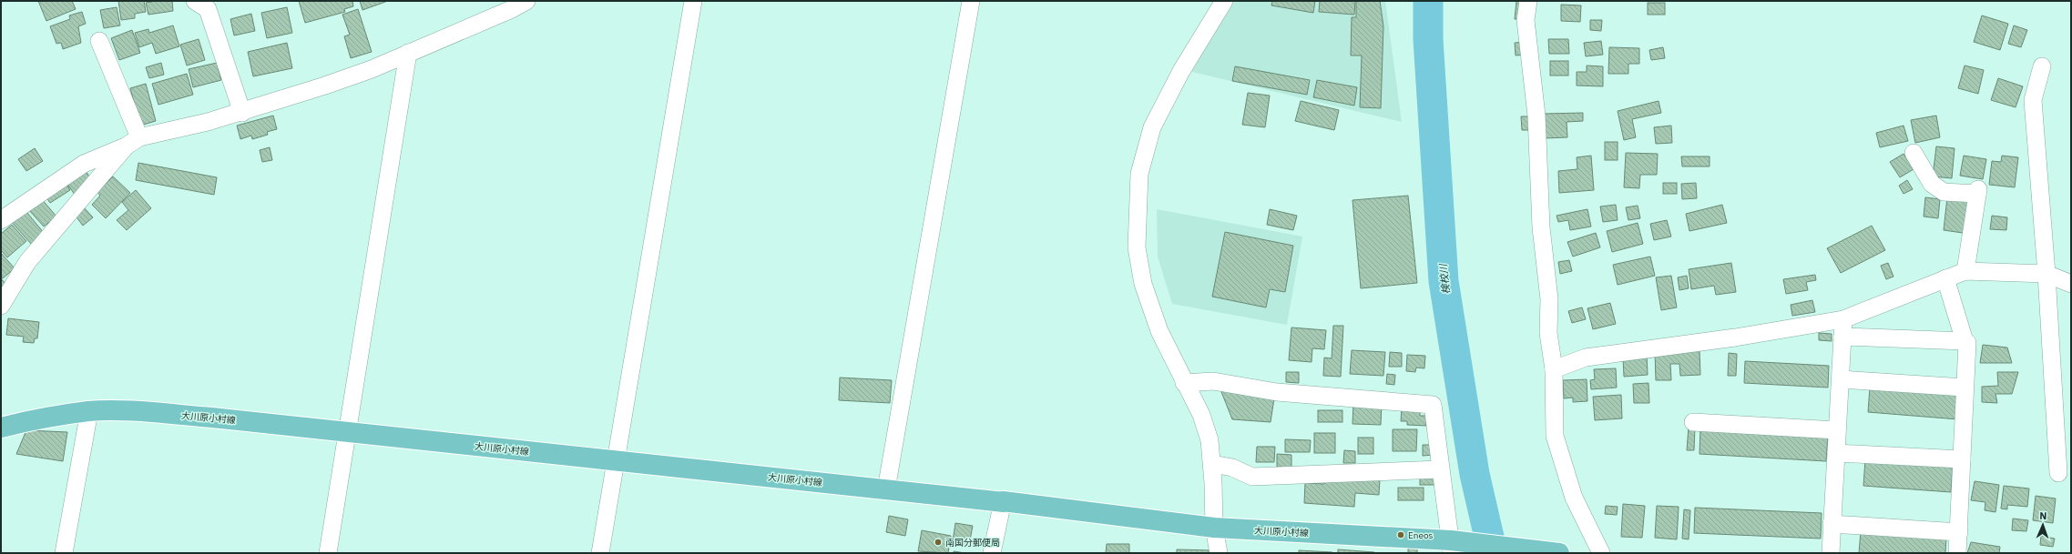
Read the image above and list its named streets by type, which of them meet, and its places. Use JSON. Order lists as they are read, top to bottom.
{
  "streets": {
    "main road": ["大川原小村線"]
  },
  "water": ["検校川"],
  "places": ["Eneos", "南国分郵便局"],
  "north": "top"
}
